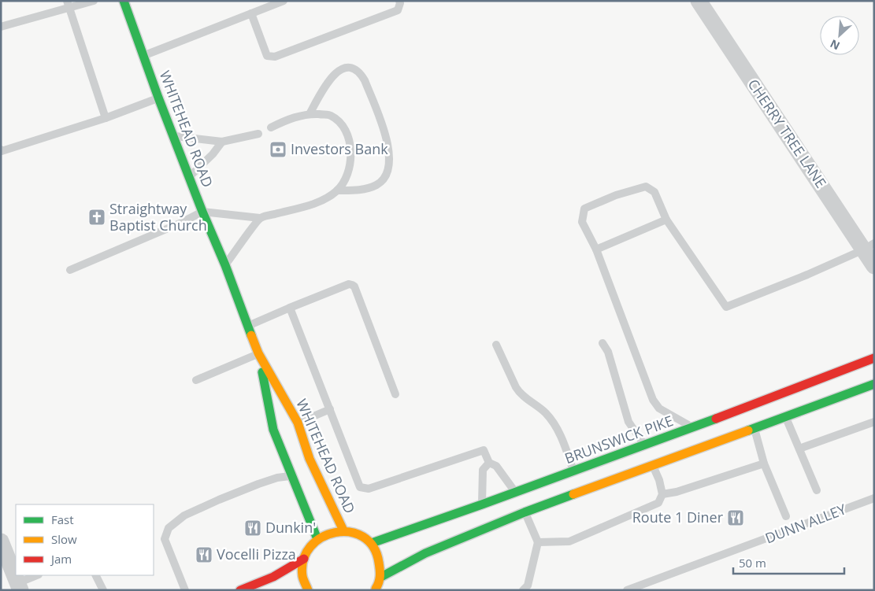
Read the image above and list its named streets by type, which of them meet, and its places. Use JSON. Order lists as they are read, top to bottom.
{
  "streets": {
    "main road": ["WHITEHEAD ROAD", "BRUNSWICK PIKE"],
    "street": ["CHERRY TREE LANE"],
    "lane": ["DUNN ALLEY"]
  },
  "places": {
    "bank": ["Investors Bank"],
    "church": ["Straightway Baptist Church"],
    "restaurant": ["Route 1 Diner", "Dunkin'", "Vocelli Pizza"]
  },
  "legend": ["Fast", "Slow", "Jam"],
  "scale_bar": "50 m",
  "north": "bottom left"
}
